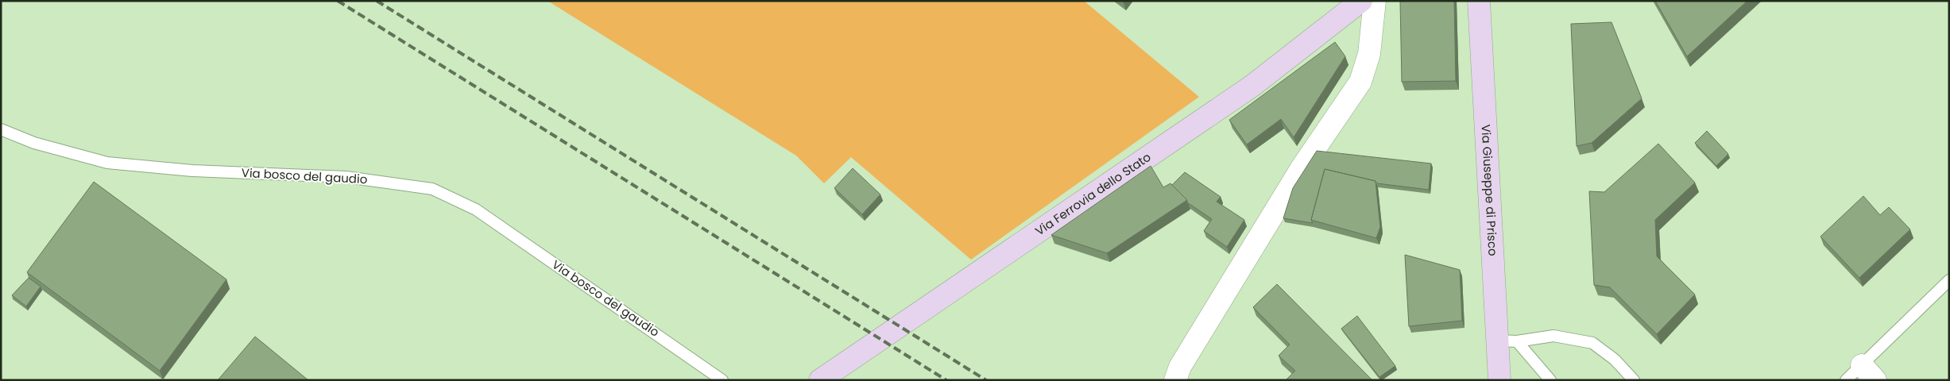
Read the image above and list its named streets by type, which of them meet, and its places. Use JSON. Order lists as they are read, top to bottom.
{
  "streets": {
    "main road": ["Via Giuseppe di Prisco", "Via Ferrovia dello Stato"],
    "lane": ["Via bosco del gaudio"]
  }
}
